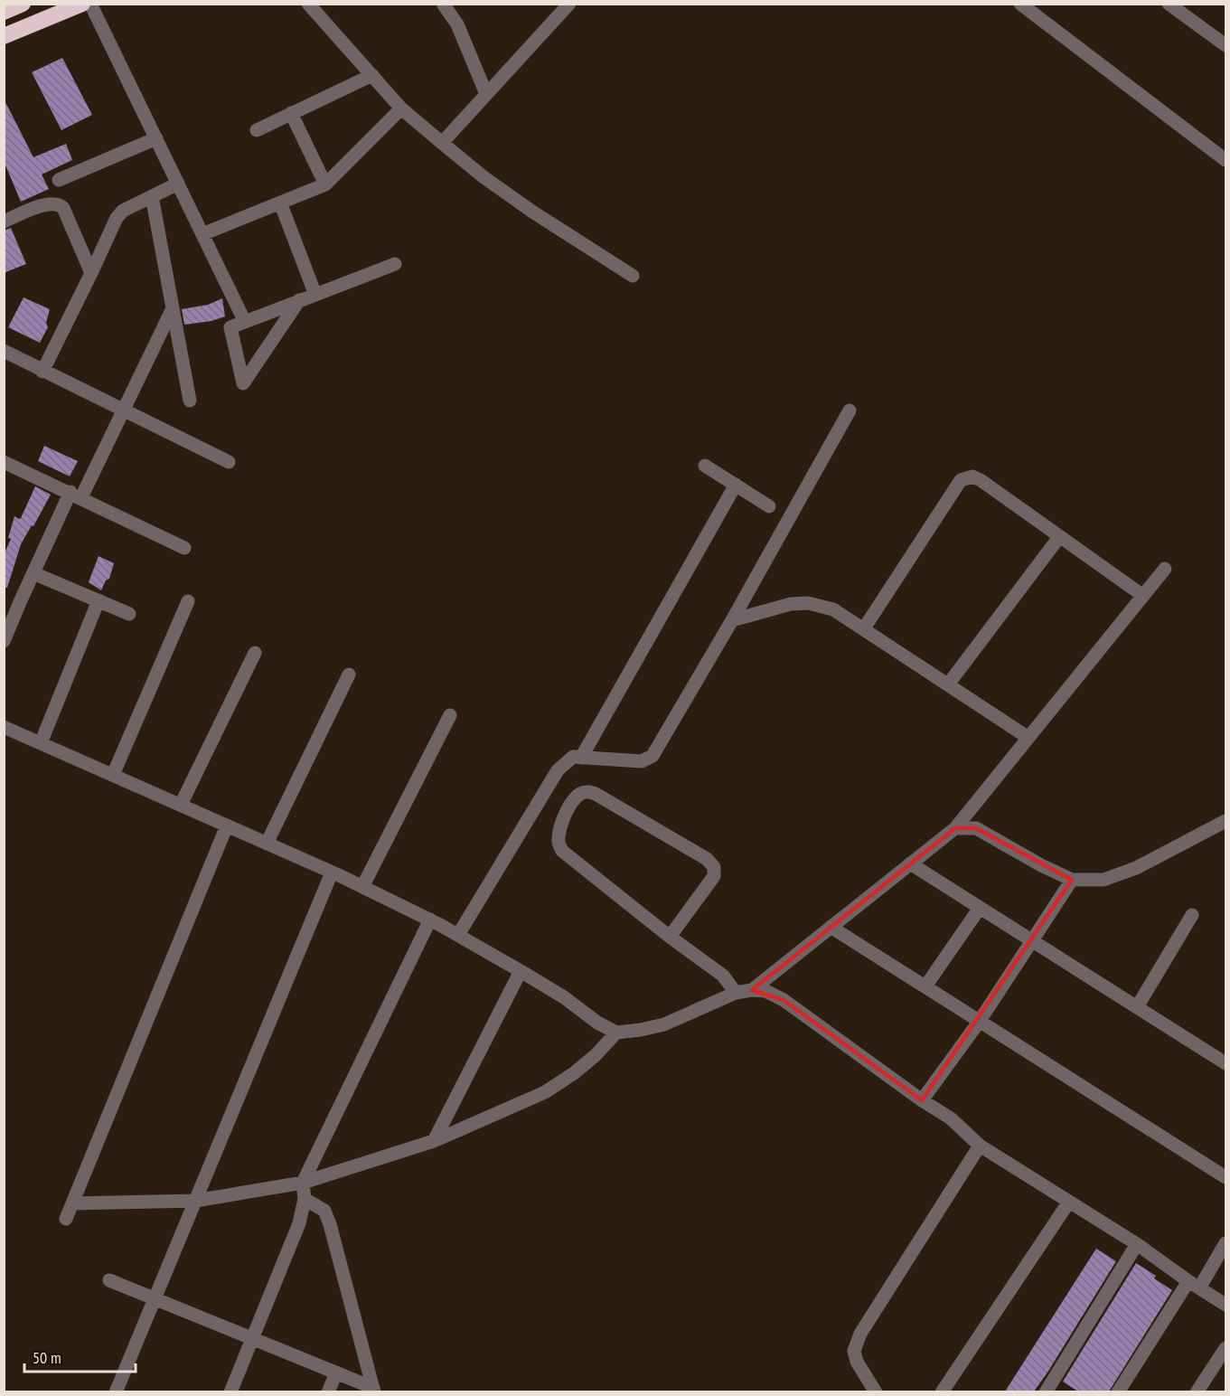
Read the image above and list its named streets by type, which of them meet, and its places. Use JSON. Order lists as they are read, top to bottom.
{
  "scale_bar": "50 m"
}
